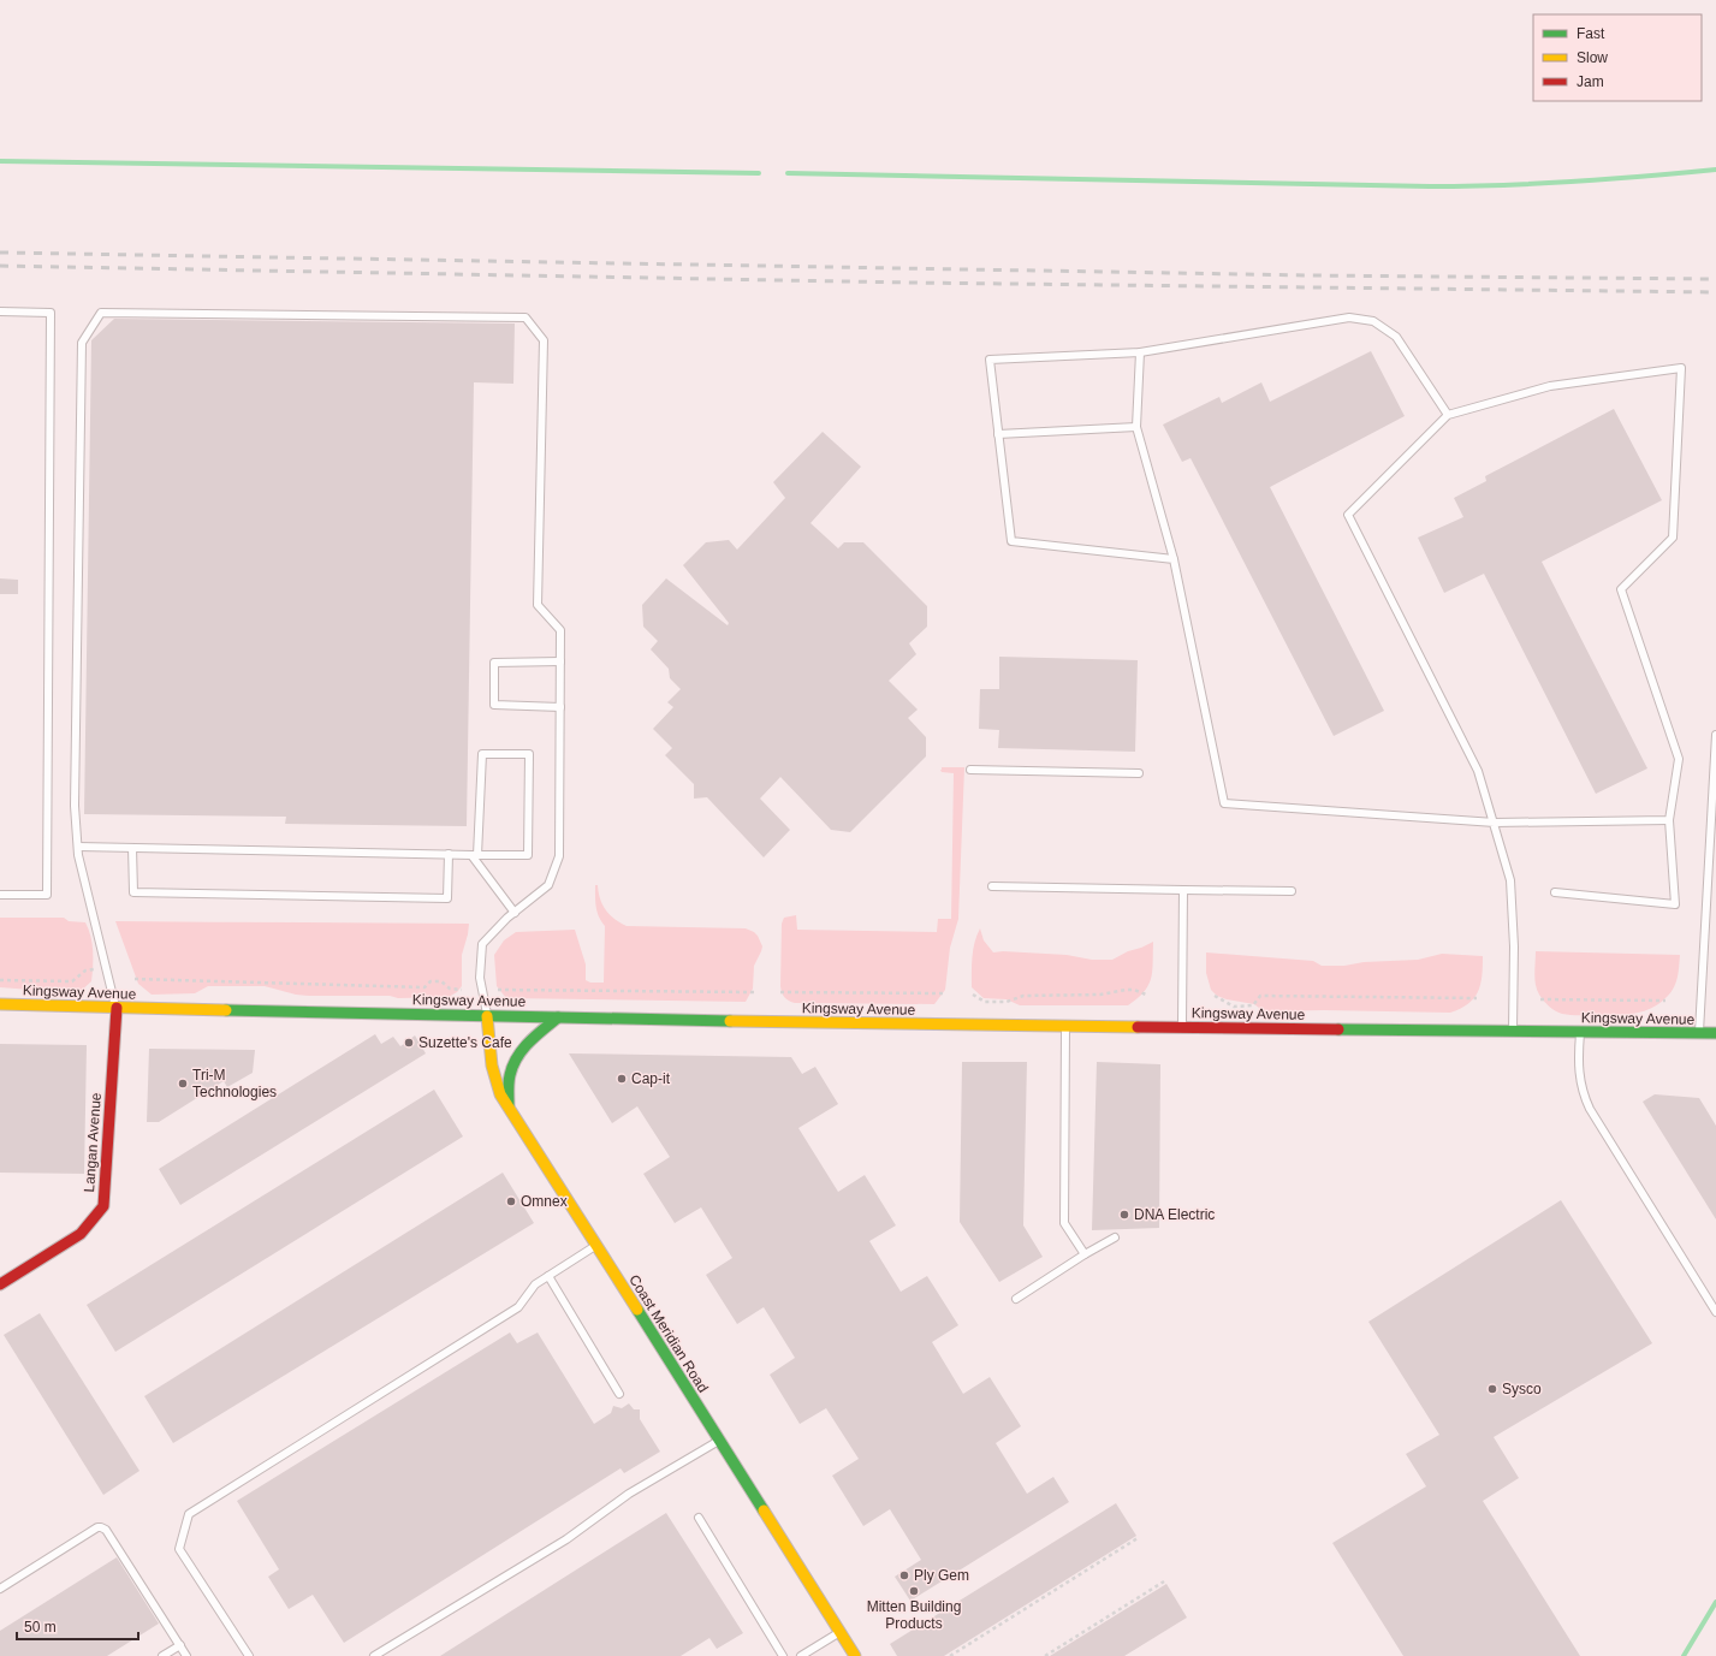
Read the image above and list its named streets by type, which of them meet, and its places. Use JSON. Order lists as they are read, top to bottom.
{
  "streets": {
    "main road": ["Kingsway Avenue", "Langan Avenue", "Coast Meridian Road"]
  },
  "crossings": [
    ["Kingsway Avenue", "Langan Avenue"],
    ["Kingsway Avenue", "Coast Meridian Road"]
  ],
  "places": [
    "Suzette's Cafe",
    "Cap-it",
    "Tri-M Technologies",
    "Omnex",
    "DNA Electric",
    "Sysco",
    "Ply Gem",
    "Mitten Building Products"
  ],
  "legend": ["Fast", "Slow", "Jam"],
  "scale_bar": "50 m"
}
